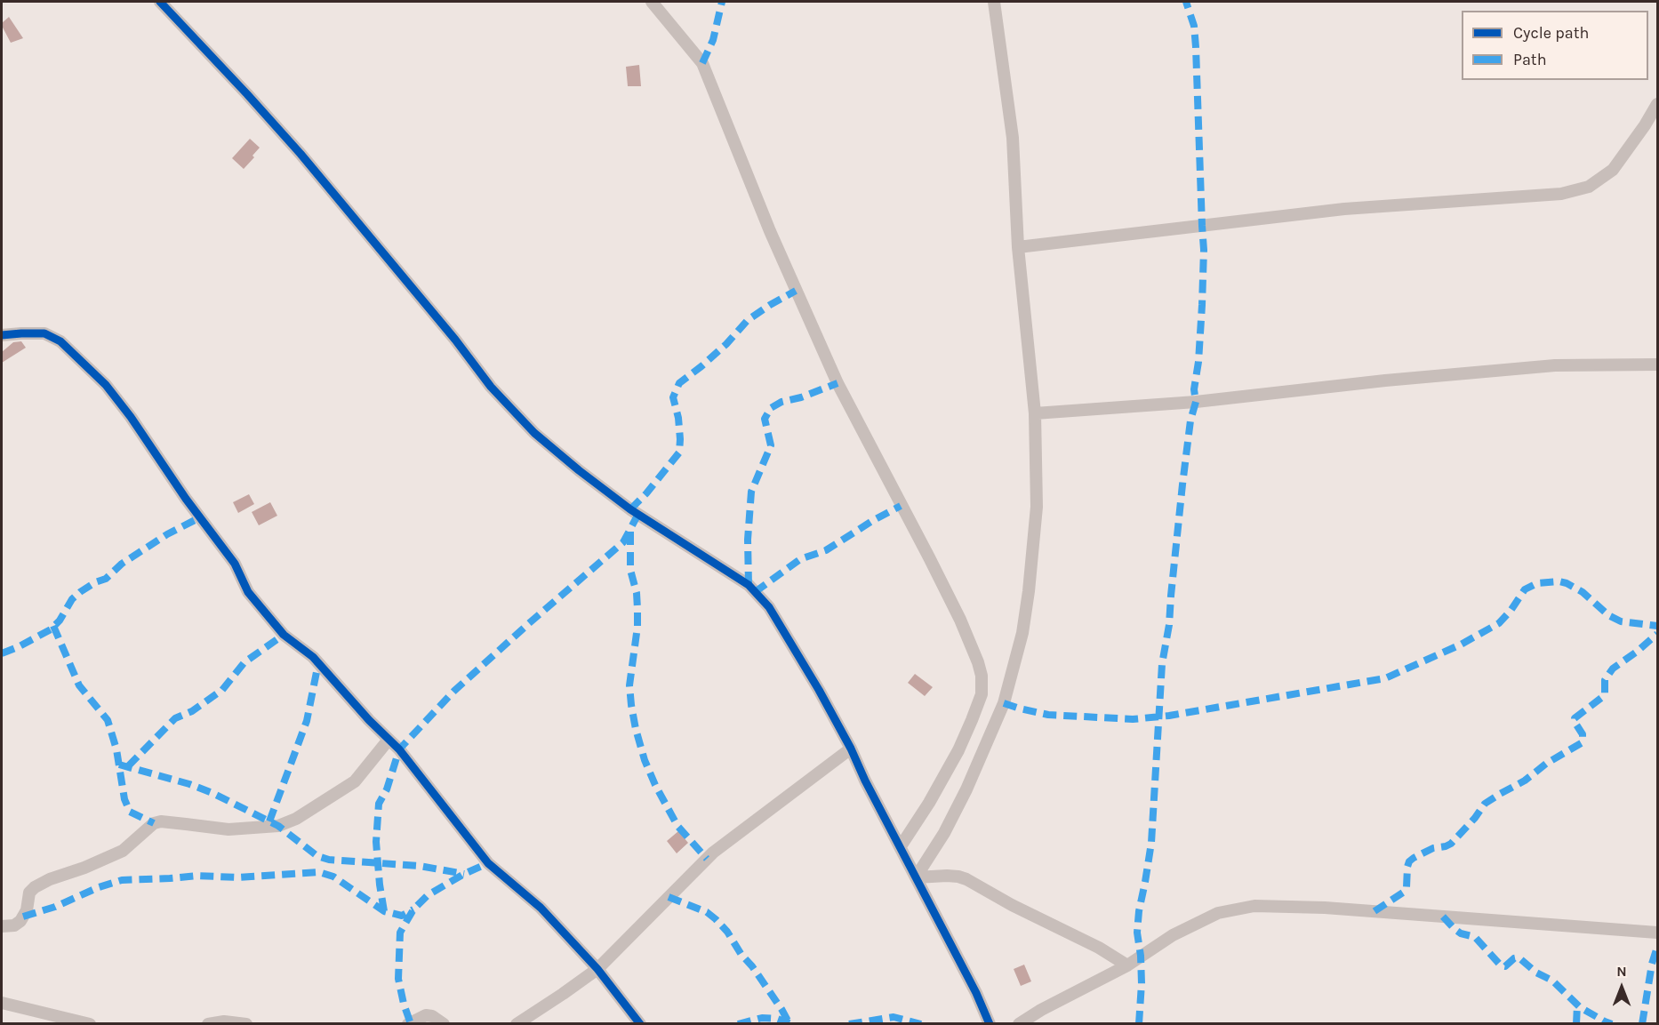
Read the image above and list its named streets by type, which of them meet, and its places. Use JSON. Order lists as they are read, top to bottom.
{
  "legend": ["Cycle path", "Path"],
  "north": "top"
}
